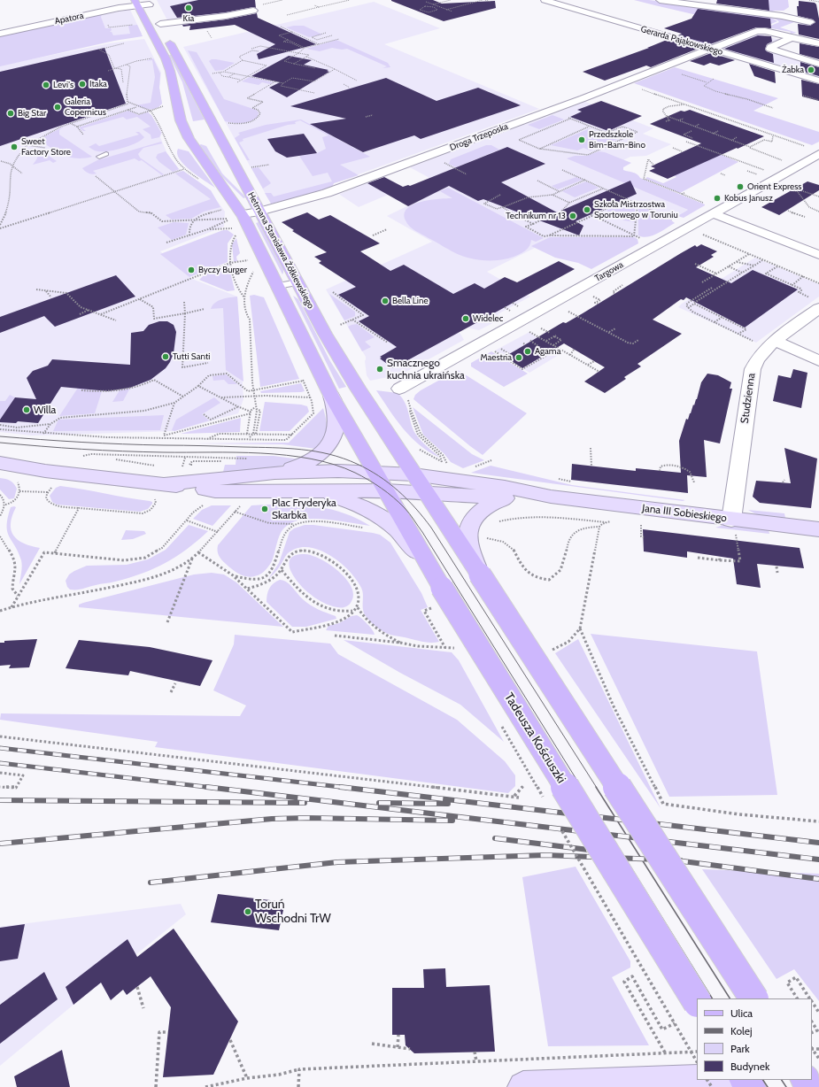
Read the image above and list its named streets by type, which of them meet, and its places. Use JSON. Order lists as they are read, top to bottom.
{
  "streets": {
    "main road": ["Hetmana Stanisława Żółkiewskiego", "Tadeusza Kościuszki"],
    "street": [
      "Apatora",
      "Gerarda Pająkowskiego",
      "Droga Trzeposka",
      "Targowa",
      "Studzienna",
      "Jana III Sobieskiego"
    ]
  },
  "crossings": [
    ["Apatora", "Hetmana Stanisława Żółkiewskiego"],
    ["Gerarda Pająkowskiego", "Droga Trzeposka"],
    ["Droga Trzeposka", "Hetmana Stanisława Żółkiewskiego"],
    ["Hetmana Stanisława Żółkiewskiego", "Jana III Sobieskiego"],
    ["Hetmana Stanisława Żółkiewskiego", "Tadeusza Kościuszki"],
    ["Studzienna", "Jana III Sobieskiego"],
    ["Jana III Sobieskiego", "Tadeusza Kościuszki"]
  ],
  "places": [
    "Kia",
    "Żabka",
    "Itaka",
    "Levi's",
    "Galeria Copernicus",
    "Big Star",
    "Przedszkole Bim-Bam-Bino",
    "Sweet Factory Store",
    "Orient Express",
    "Kobus Janusz",
    "Szkoła Mistrzostwa Sportowego w Toruniu",
    "Technikum nr 13",
    "Byczy Burger",
    "Bella Line",
    "Widelec",
    "Agama",
    "Tutti Santi",
    "Maestria",
    "Smacznego kuchnia ukraińska",
    "Willa",
    "Plac Fryderyka Skarbka",
    "Toruń Wschodni TrW"
  ],
  "legend": [
    "Ulica",
    "Kolej",
    "Park",
    "Budynek"
  ]
}
